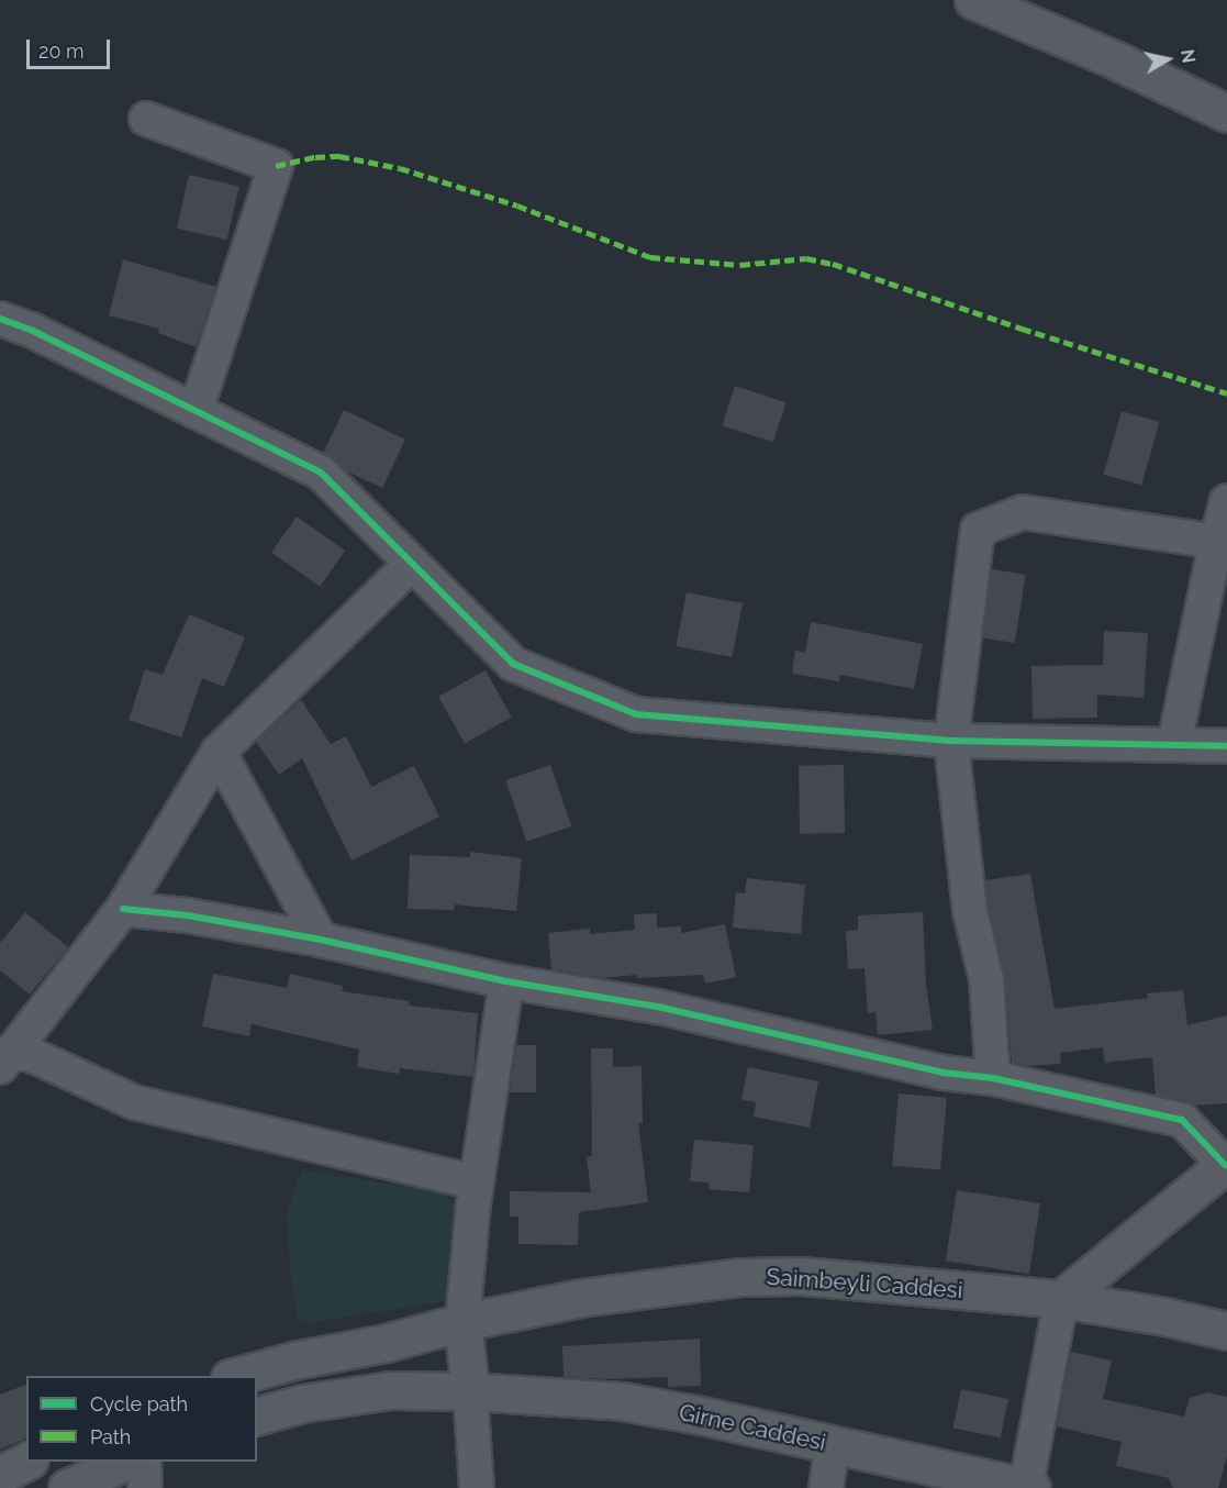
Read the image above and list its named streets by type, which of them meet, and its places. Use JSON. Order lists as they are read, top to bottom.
{
  "streets": {
    "street": ["Saimbeyli Caddesi", "Girne Caddesi"]
  },
  "legend": ["Cycle path", "Path"],
  "scale_bar": "20 m",
  "north": "right"
}
